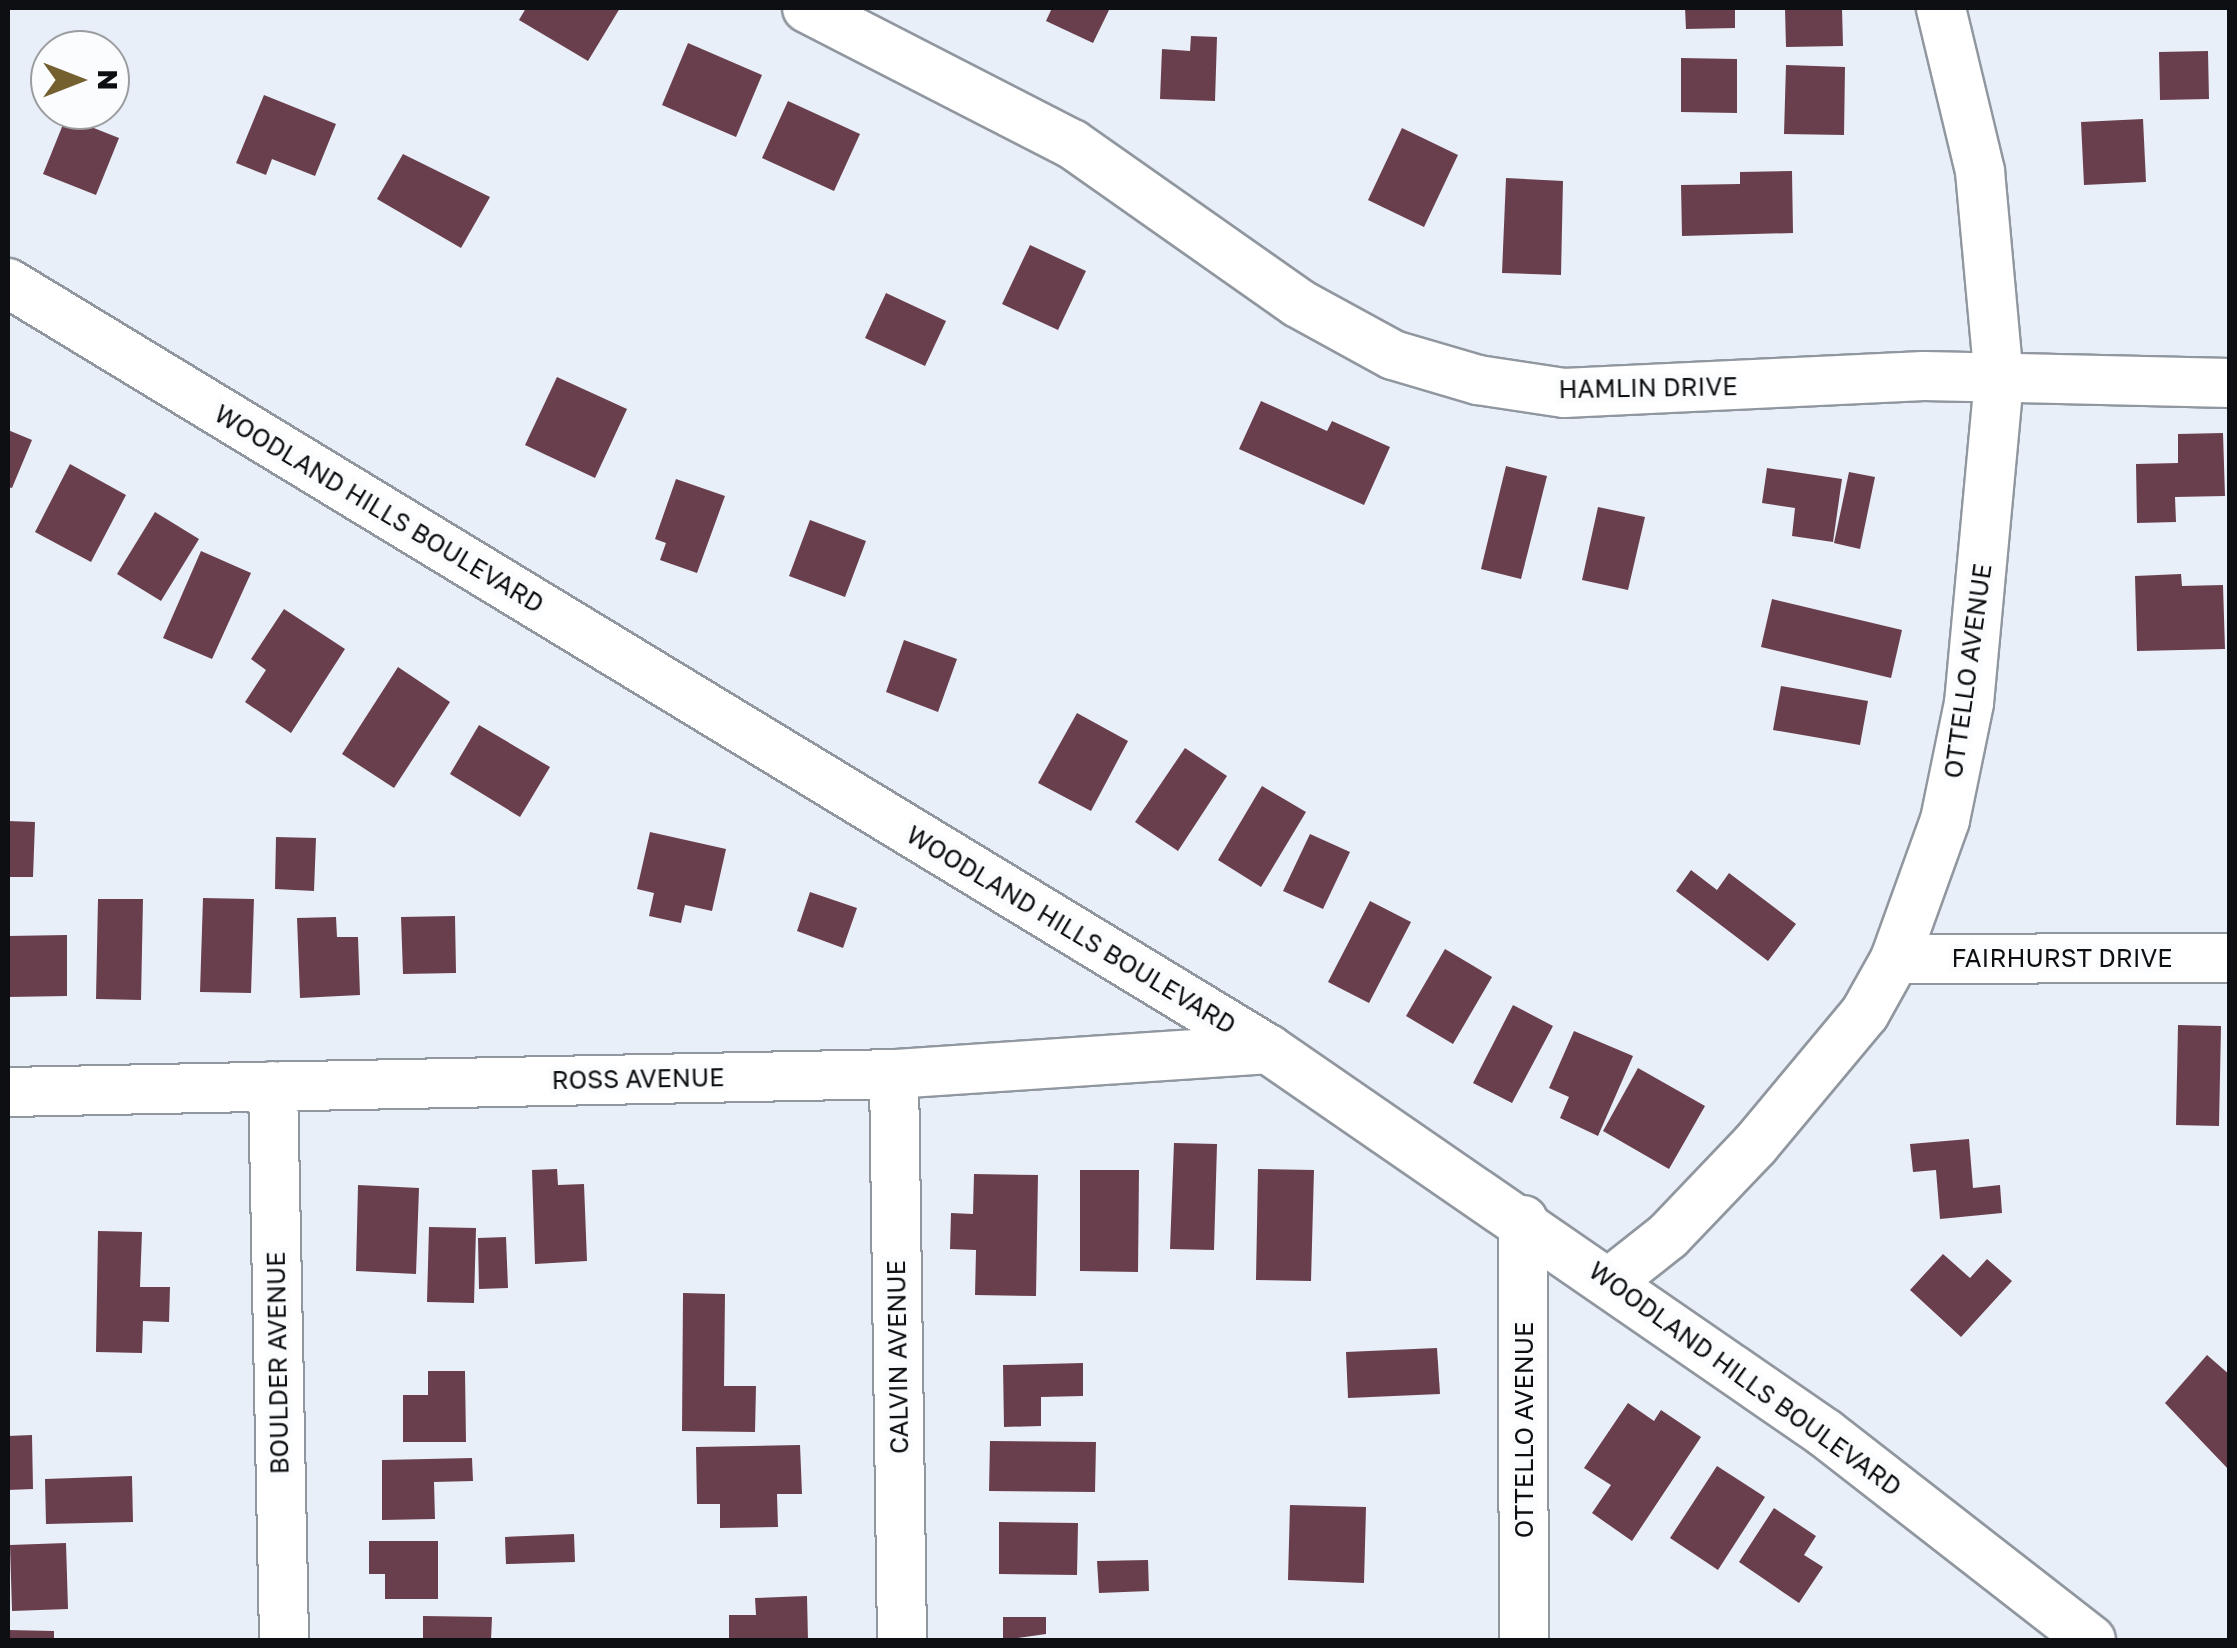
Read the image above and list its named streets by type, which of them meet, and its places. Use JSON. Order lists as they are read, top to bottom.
{
  "streets": {
    "street": [
      "HAMLIN DRIVE",
      "WOODLAND HILLS BOULEVARD",
      "OTTELLO AVENUE",
      "FAIRHURST DRIVE",
      "ROSS AVENUE",
      "CALVIN AVENUE",
      "BOULDER AVENUE"
    ]
  },
  "crossings": [
    ["HAMLIN DRIVE", "OTTELLO AVENUE"],
    ["WOODLAND HILLS BOULEVARD", "OTTELLO AVENUE"],
    ["WOODLAND HILLS BOULEVARD", "ROSS AVENUE"],
    ["OTTELLO AVENUE", "FAIRHURST DRIVE"],
    ["ROSS AVENUE", "CALVIN AVENUE"],
    ["ROSS AVENUE", "BOULDER AVENUE"]
  ],
  "north": "right"
}
